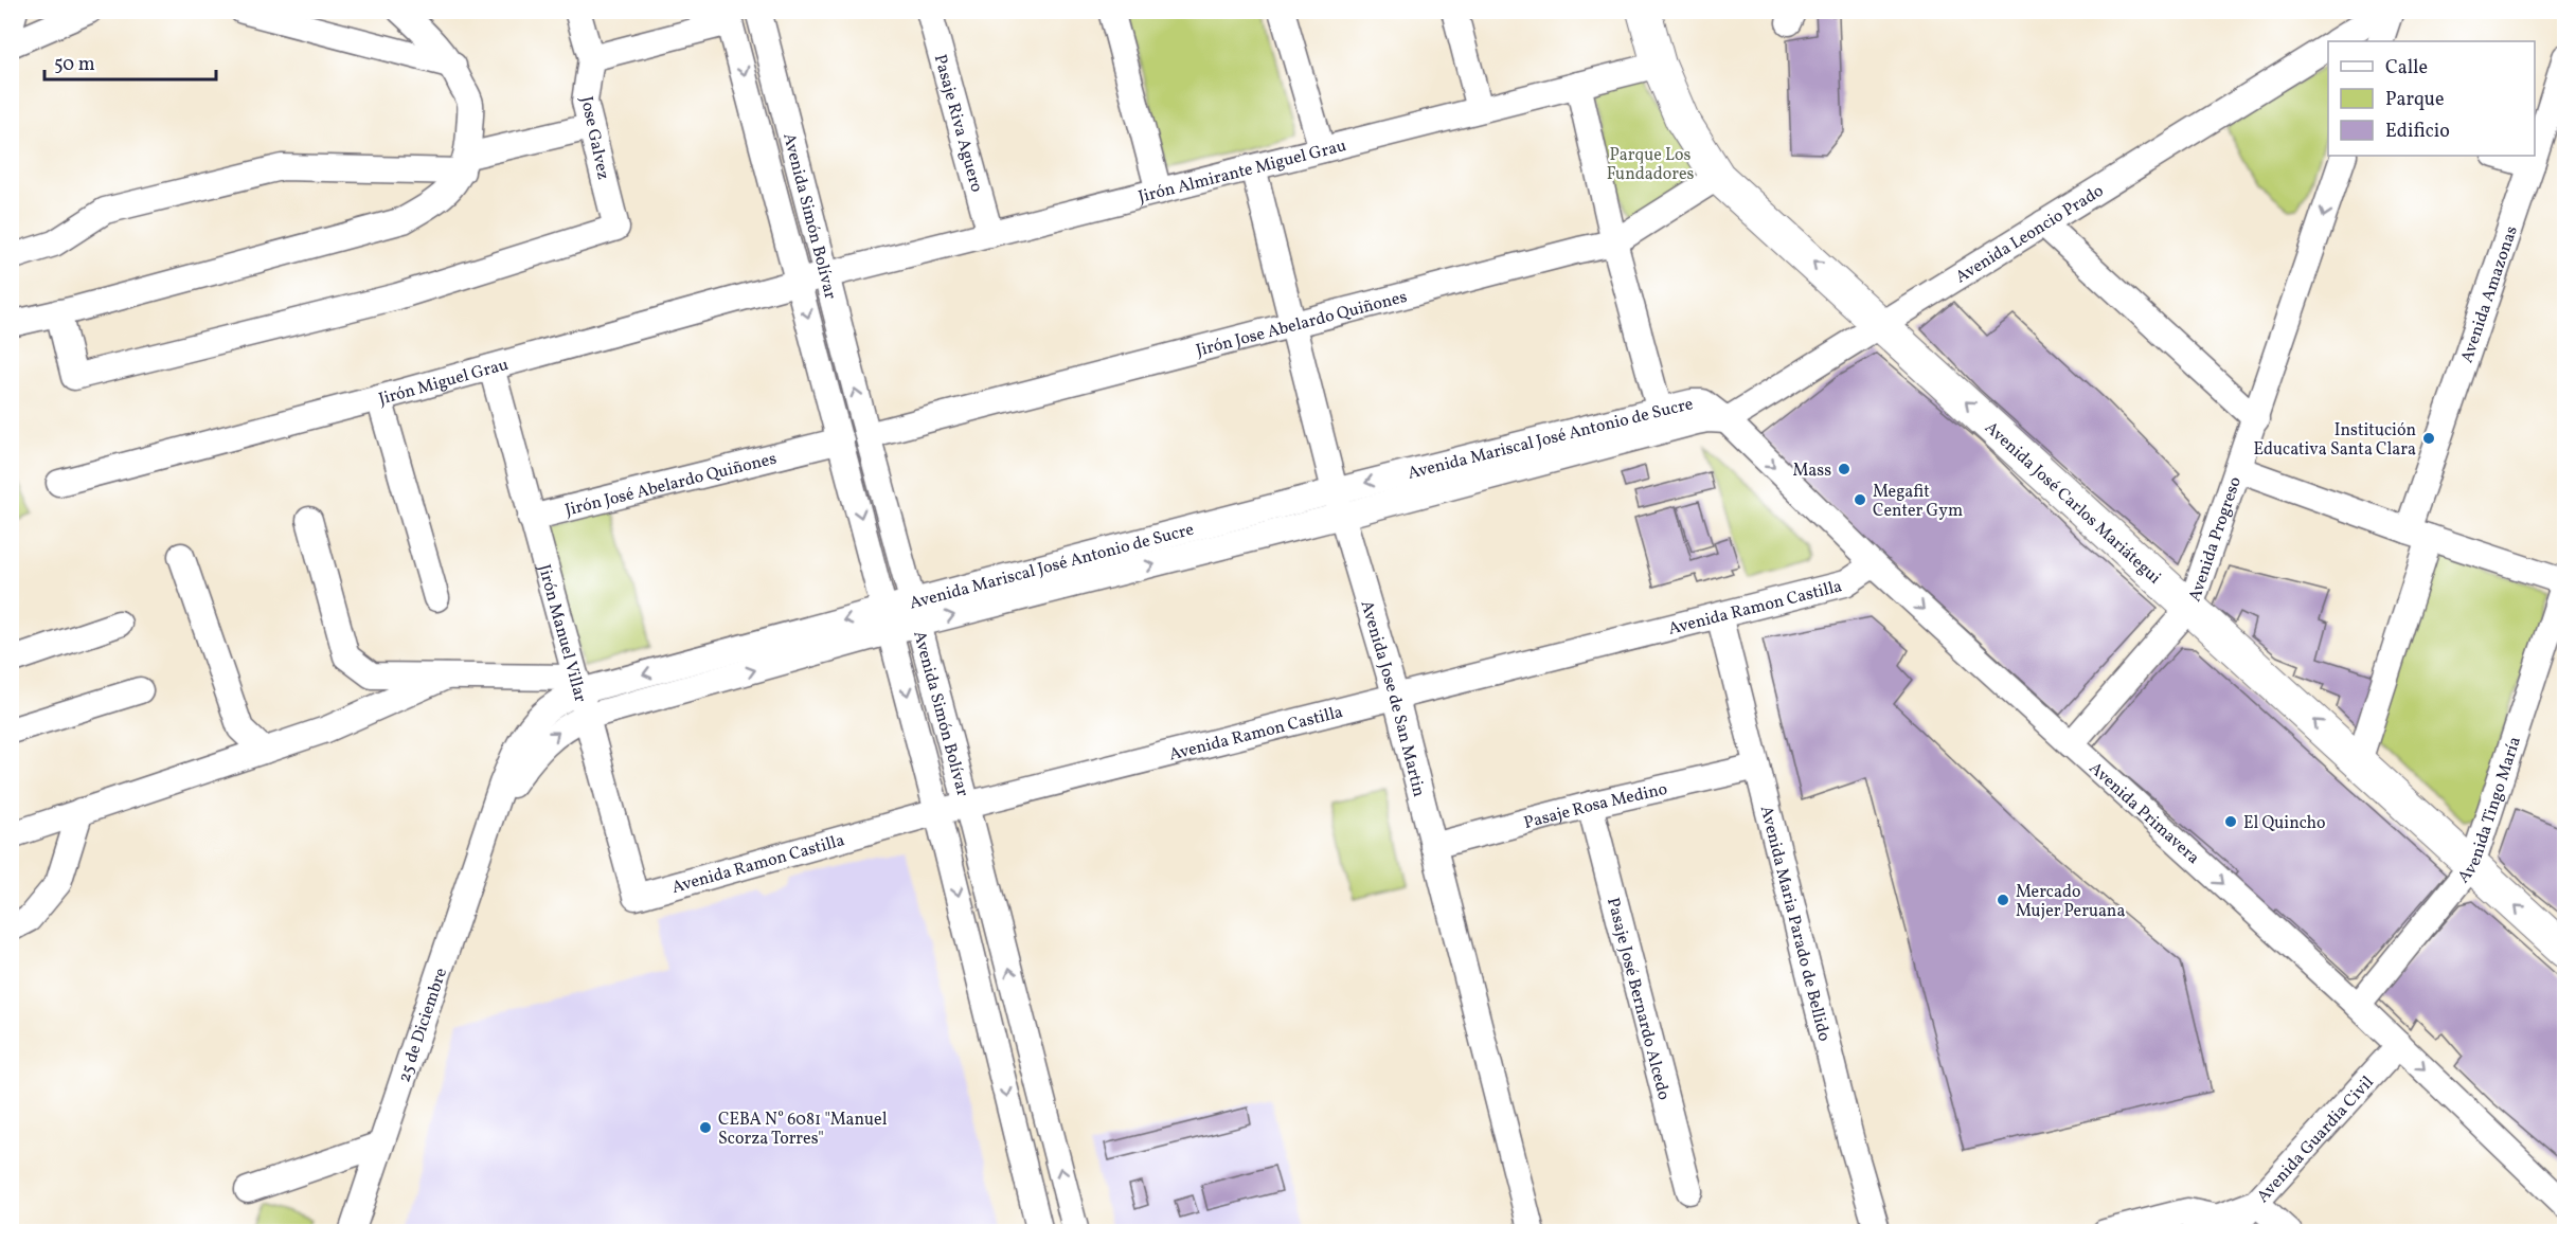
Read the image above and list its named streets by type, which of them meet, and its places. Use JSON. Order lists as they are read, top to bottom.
{
  "streets": {
    "main road": ["Avenida José Carlos Mariátegui"],
    "street": [
      "Pasaje Riva Aguero",
      "Jose Galvez",
      "Jirón Almirante Miguel Grau",
      "Avenida Simón Bolívar",
      "Avenida Leoncio Prado",
      "Avenida Amazonas",
      "Jirón Jose Abelardo Quiñones",
      "Jirón Miguel Grau",
      "Avenida Mariscal José Antonio de Sucre",
      "Jirón José Abelardo Quiñones",
      "Avenida Progreso",
      "Avenida Ramon Castilla",
      "Jirón Manuel Villar",
      "Avenida Jose de San Martin",
      "Pasaje Rosa Medino",
      "Avenida Tingo María",
      "Avenida Primavera",
      "Avenida Maria Parado de Bellido",
      "Pasaje José Bernardo Alcedo",
      "25 de Diciembre",
      "Avenida Guardia Civil"
    ]
  },
  "crossings": [
    ["Pasaje Riva Aguero", "Jirón Almirante Miguel Grau"],
    ["Jirón Almirante Miguel Grau", "Avenida Simón Bolívar"],
    ["Jirón Almirante Miguel Grau", "Jirón Miguel Grau"],
    ["Jirón Almirante Miguel Grau", "Avenida José Carlos Mariátegui"],
    ["Jirón Almirante Miguel Grau", "Avenida Jose de San Martin"],
    ["Avenida Simón Bolívar", "Jirón Jose Abelardo Quiñones"],
    ["Avenida Simón Bolívar", "Jirón Miguel Grau"],
    ["Avenida Simón Bolívar", "Avenida Mariscal José Antonio de Sucre"],
    ["Avenida Simón Bolívar", "Jirón José Abelardo Quiñones"],
    ["Avenida Simón Bolívar", "Avenida Ramon Castilla"],
    ["Avenida Leoncio Prado", "Avenida Mariscal José Antonio de Sucre"],
    ["Avenida Leoncio Prado", "Avenida José Carlos Mariátegui"],
    ["Avenida Leoncio Prado", "Avenida Primavera"],
    ["Avenida Amazonas", "Avenida José Carlos Mariátegui"],
    ["Jirón Jose Abelardo Quiñones", "Avenida José Carlos Mariátegui"],
    ["Jirón Jose Abelardo Quiñones", "Avenida Jose de San Martin"],
    ["Jirón Miguel Grau", "Jirón Manuel Villar"],
    ["Avenida Mariscal José Antonio de Sucre", "Jirón Manuel Villar"],
    ["Avenida Mariscal José Antonio de Sucre", "Avenida Jose de San Martin"],
    ["Avenida Mariscal José Antonio de Sucre", "Avenida Primavera"],
    ["Avenida Mariscal José Antonio de Sucre", "25 de Diciembre"],
    ["Jirón José Abelardo Quiñones", "Jirón Manuel Villar"],
    ["Avenida José Carlos Mariátegui", "Avenida Progreso"],
    ["Avenida José Carlos Mariátegui", "Avenida Tingo María"],
    ["Avenida Progreso", "Avenida Primavera"],
    ["Avenida Ramon Castilla", "Jirón Manuel Villar"],
    ["Avenida Ramon Castilla", "Avenida Jose de San Martin"],
    ["Avenida Ramon Castilla", "Avenida Primavera"],
    ["Avenida Ramon Castilla", "Avenida Maria Parado de Bellido"],
    ["Avenida Jose de San Martin", "Pasaje Rosa Medino"],
    ["Pasaje Rosa Medino", "Avenida Maria Parado de Bellido"],
    ["Pasaje Rosa Medino", "Pasaje José Bernardo Alcedo"],
    ["Avenida Tingo María", "Avenida Primavera"],
    ["Avenida Primavera", "Avenida Guardia Civil"]
  ],
  "one_way": ["Avenida José Carlos Mariátegui", "Avenida Progreso", "Avenida Primavera"],
  "parks": ["Parque Los Fundadores"],
  "places": [
    "Institución Educativa Santa Clara",
    "Mass",
    "Megafit Center Gym",
    "El Quincho",
    "Mercado Mujer Peruana",
    "CEBA N° 6081 \"Manuel Scorza Torres\""
  ],
  "legend": ["Calle", "Parque", "Edificio"],
  "scale_bar": "50 m"
}
